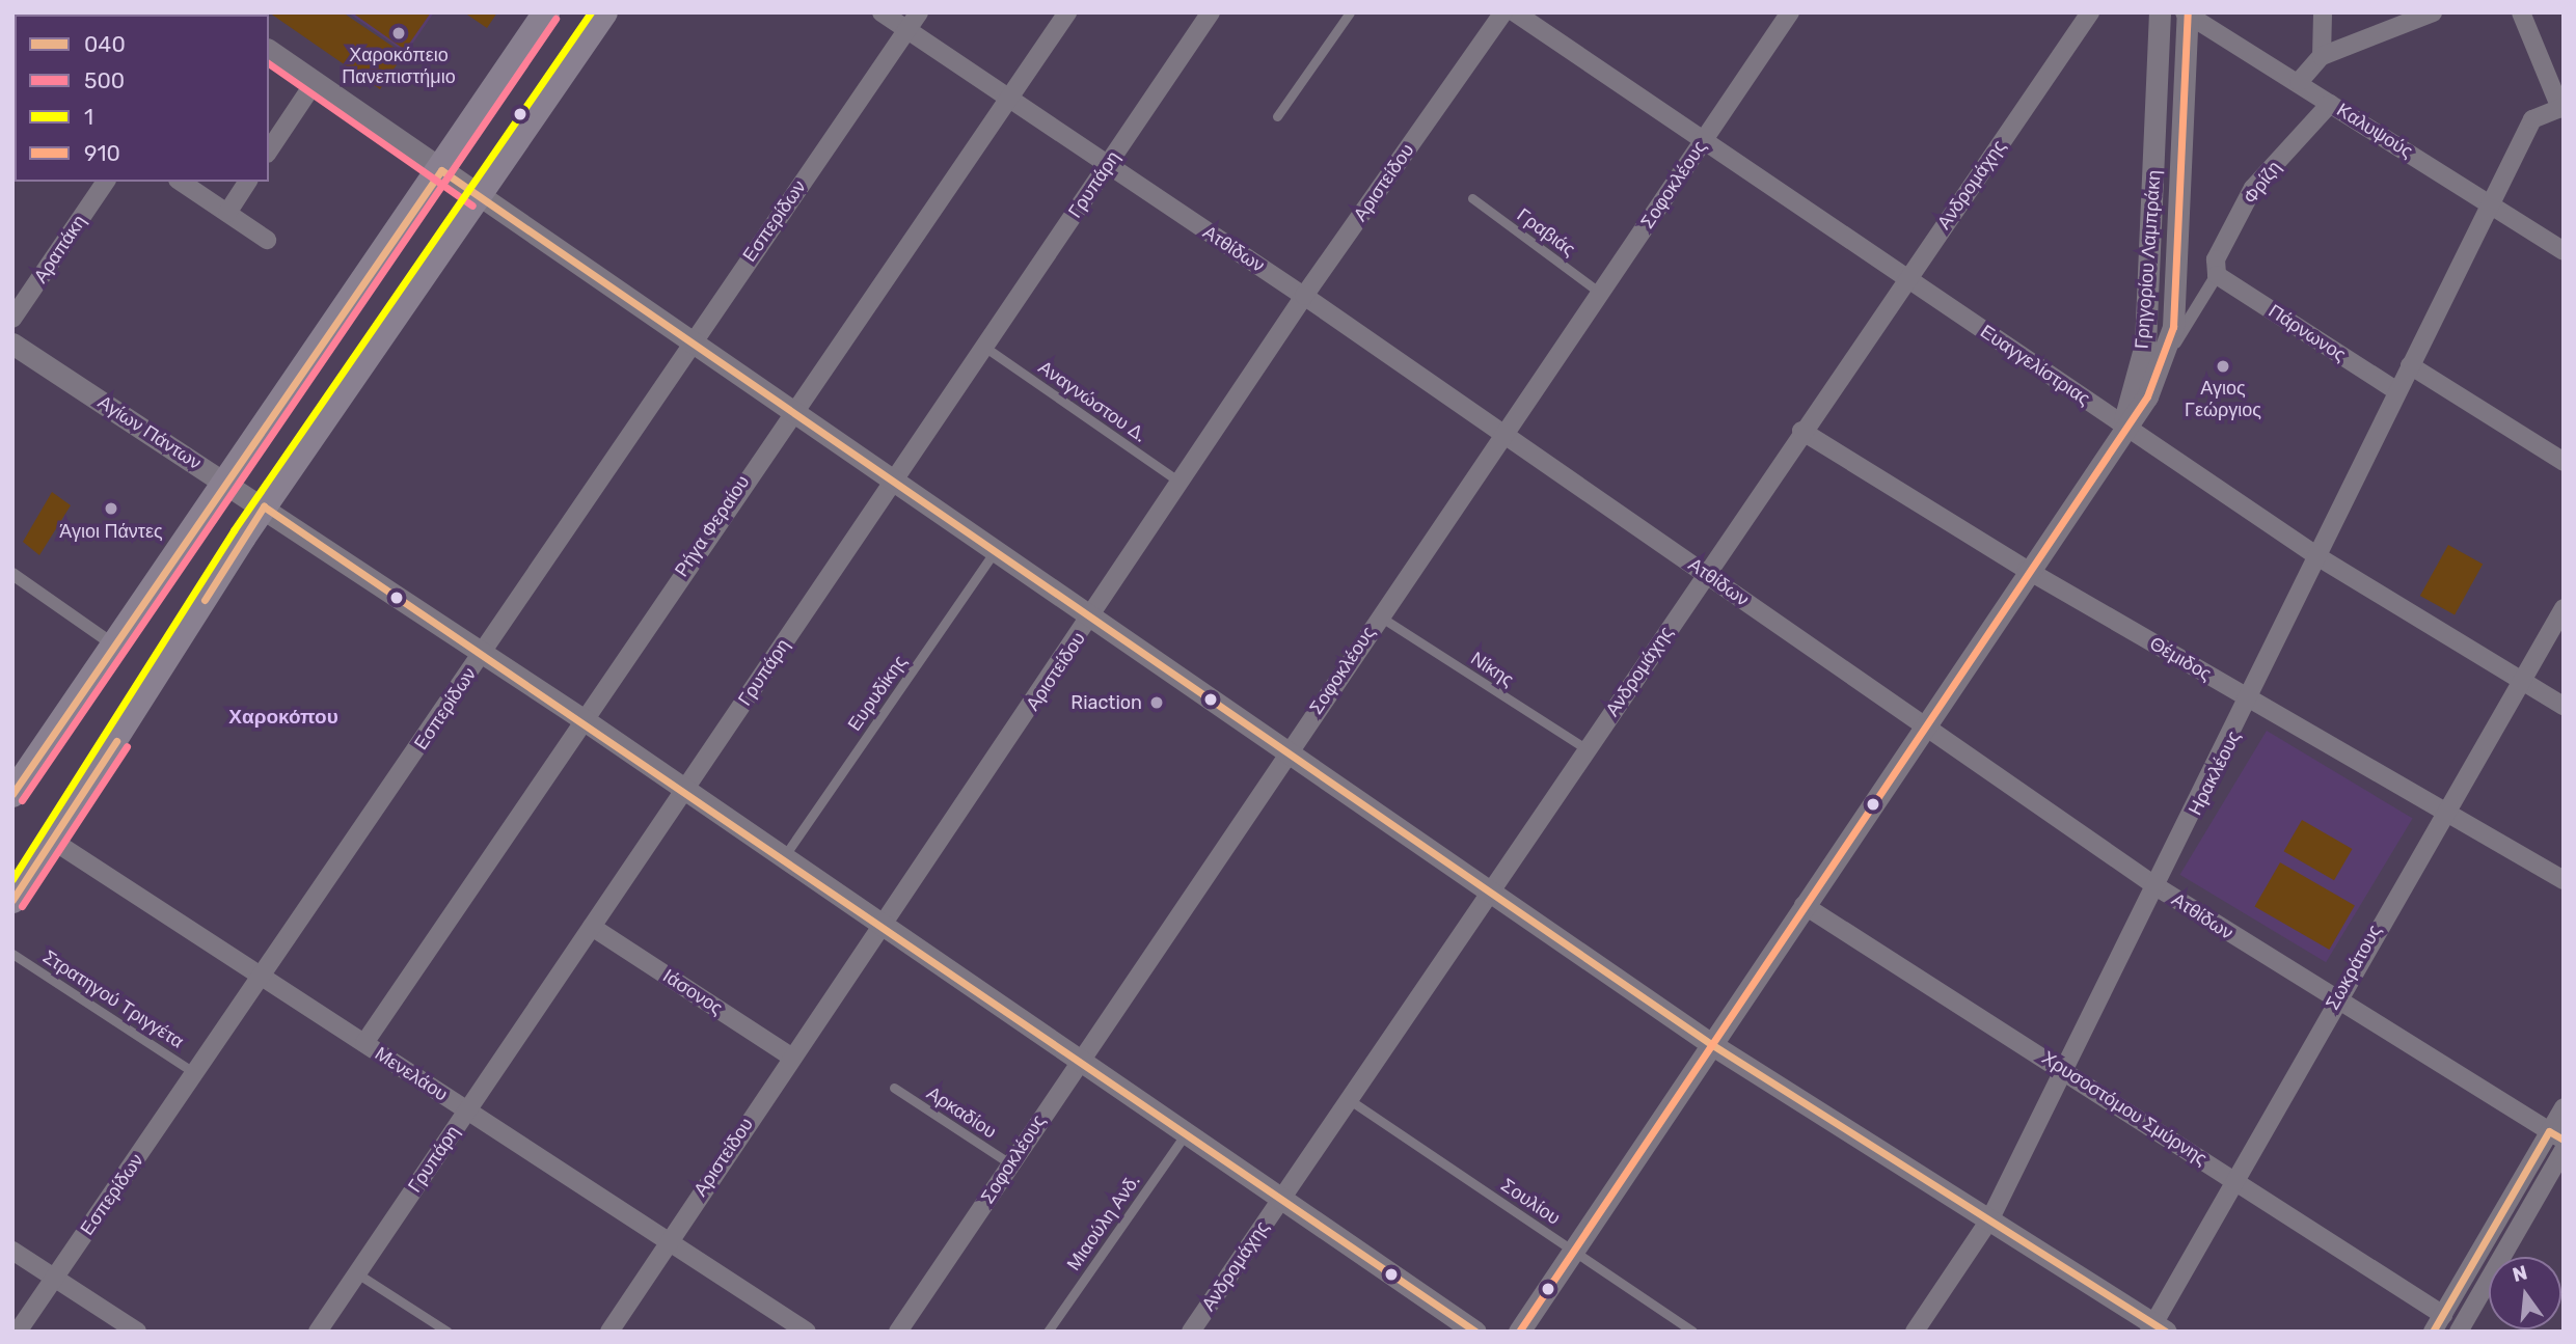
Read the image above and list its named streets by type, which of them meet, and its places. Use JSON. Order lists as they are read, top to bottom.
{
  "streets": {
    "street": [
      "Καλυψούς",
      "Αριστείδου",
      "Φρίζη",
      "Γρυπάρη",
      "Σοφοκλέους",
      "Ανδρομάχης",
      "Εσπερίδων",
      "Αραπάκη",
      "Ατθίδων",
      "Γρηγορίου Λαμπράκη",
      "Πάρνωνος",
      "Ευαγγελίστριας",
      "Αγίων Πάντων",
      "Ρήγα Φεραίου",
      "Θέμιδος",
      "Ηρακλέους",
      "Σωκράτους",
      "Ιάσονος",
      "Μενελάου",
      "Χρυσοστόμου Σμύρνης"
    ],
    "lane": [
      "Γραβιάς",
      "Αναγνώστου Δ.",
      "Νίκης",
      "Ευρυδίκης",
      "Στρατηγού Τριγγέτα",
      "Αρκαδίου",
      "Σουλίου",
      "Μιαούλη Ανδ."
    ]
  },
  "crossings": [
    ["Καλυψούς", "Φρίζη"],
    ["Καλυψούς", "Γρηγορίου Λαμπράκη"],
    ["Καλυψούς", "Ηρακλέους"],
    ["Αριστείδου", "Ατθίδων"],
    ["Αριστείδου", "Αναγνώστου Δ."],
    ["Αριστείδου", "Αγίων Πάντων"],
    ["Αριστείδου", "Ιάσονος"],
    ["Αριστείδου", "Μενελάου"],
    ["Φρίζη", "Πάρνωνος"],
    ["Γρυπάρη", "Ατθίδων"],
    ["Γρυπάρη", "Αναγνώστου Δ."],
    ["Γρυπάρη", "Αγίων Πάντων"],
    ["Γρυπάρη", "Ιάσονος"],
    ["Γρυπάρη", "Μενελάου"],
    ["Σοφοκλέους", "Γραβιάς"],
    ["Σοφοκλέους", "Ατθίδων"],
    ["Σοφοκλέους", "Ευαγγελίστριας"],
    ["Σοφοκλέους", "Αγίων Πάντων"],
    ["Σοφοκλέους", "Νίκης"],
    ["Σοφοκλέους", "Αρκαδίου"],
    ["Ανδρομάχης", "Ατθίδων"],
    ["Ανδρομάχης", "Ευαγγελίστριας"],
    ["Ανδρομάχης", "Αγίων Πάντων"],
    ["Ανδρομάχης", "Θέμιδος"],
    ["Ανδρομάχης", "Νίκης"],
    ["Ανδρομάχης", "Σουλίου"],
    ["Εσπερίδων", "Ατθίδων"],
    ["Εσπερίδων", "Αγίων Πάντων"],
    ["Εσπερίδων", "Στρατηγού Τριγγέτα"],
    ["Εσπερίδων", "Μενελάου"],
    ["Ατθίδων", "Ρήγα Φεραίου"],
    ["Ατθίδων", "Ηρακλέους"],
    ["Ατθίδων", "Σωκράτους"],
    ["Γρηγορίου Λαμπράκη", "Ευαγγελίστριας"],
    ["Πάρνωνος", "Ηρακλέους"],
    ["Ευαγγελίστριας", "Ηρακλέους"],
    ["Ευαγγελίστριας", "Σωκράτους"],
    ["Αγίων Πάντων", "Ρήγα Φεραίου"],
    ["Αγίων Πάντων", "Ευρυδίκης"],
    ["Αγίων Πάντων", "Μιαούλη Ανδ."],
    ["Ρήγα Φεραίου", "Μενελάου"],
    ["Θέμιδος", "Ηρακλέους"],
    ["Θέμιδος", "Σωκράτους"],
    ["Ηρακλέους", "Χρυσοστόμου Σμύρνης"],
    ["Σωκράτους", "Χρυσοστόμου Σμύρνης"]
  ],
  "districts": ["Χαροκόπου"],
  "places": [
    "Χαροκόπειο Πανεπιστήμιο",
    "Αγιος Γεώργιος",
    "Άγιοι Πάντες",
    "Riaction"
  ],
  "lines": [
    "transit line 1",
    "transit line 910",
    "transit line 500",
    "transit line 040"
  ],
  "legend": [
    "040",
    "500",
    "1",
    "910"
  ],
  "north": "top"
}
